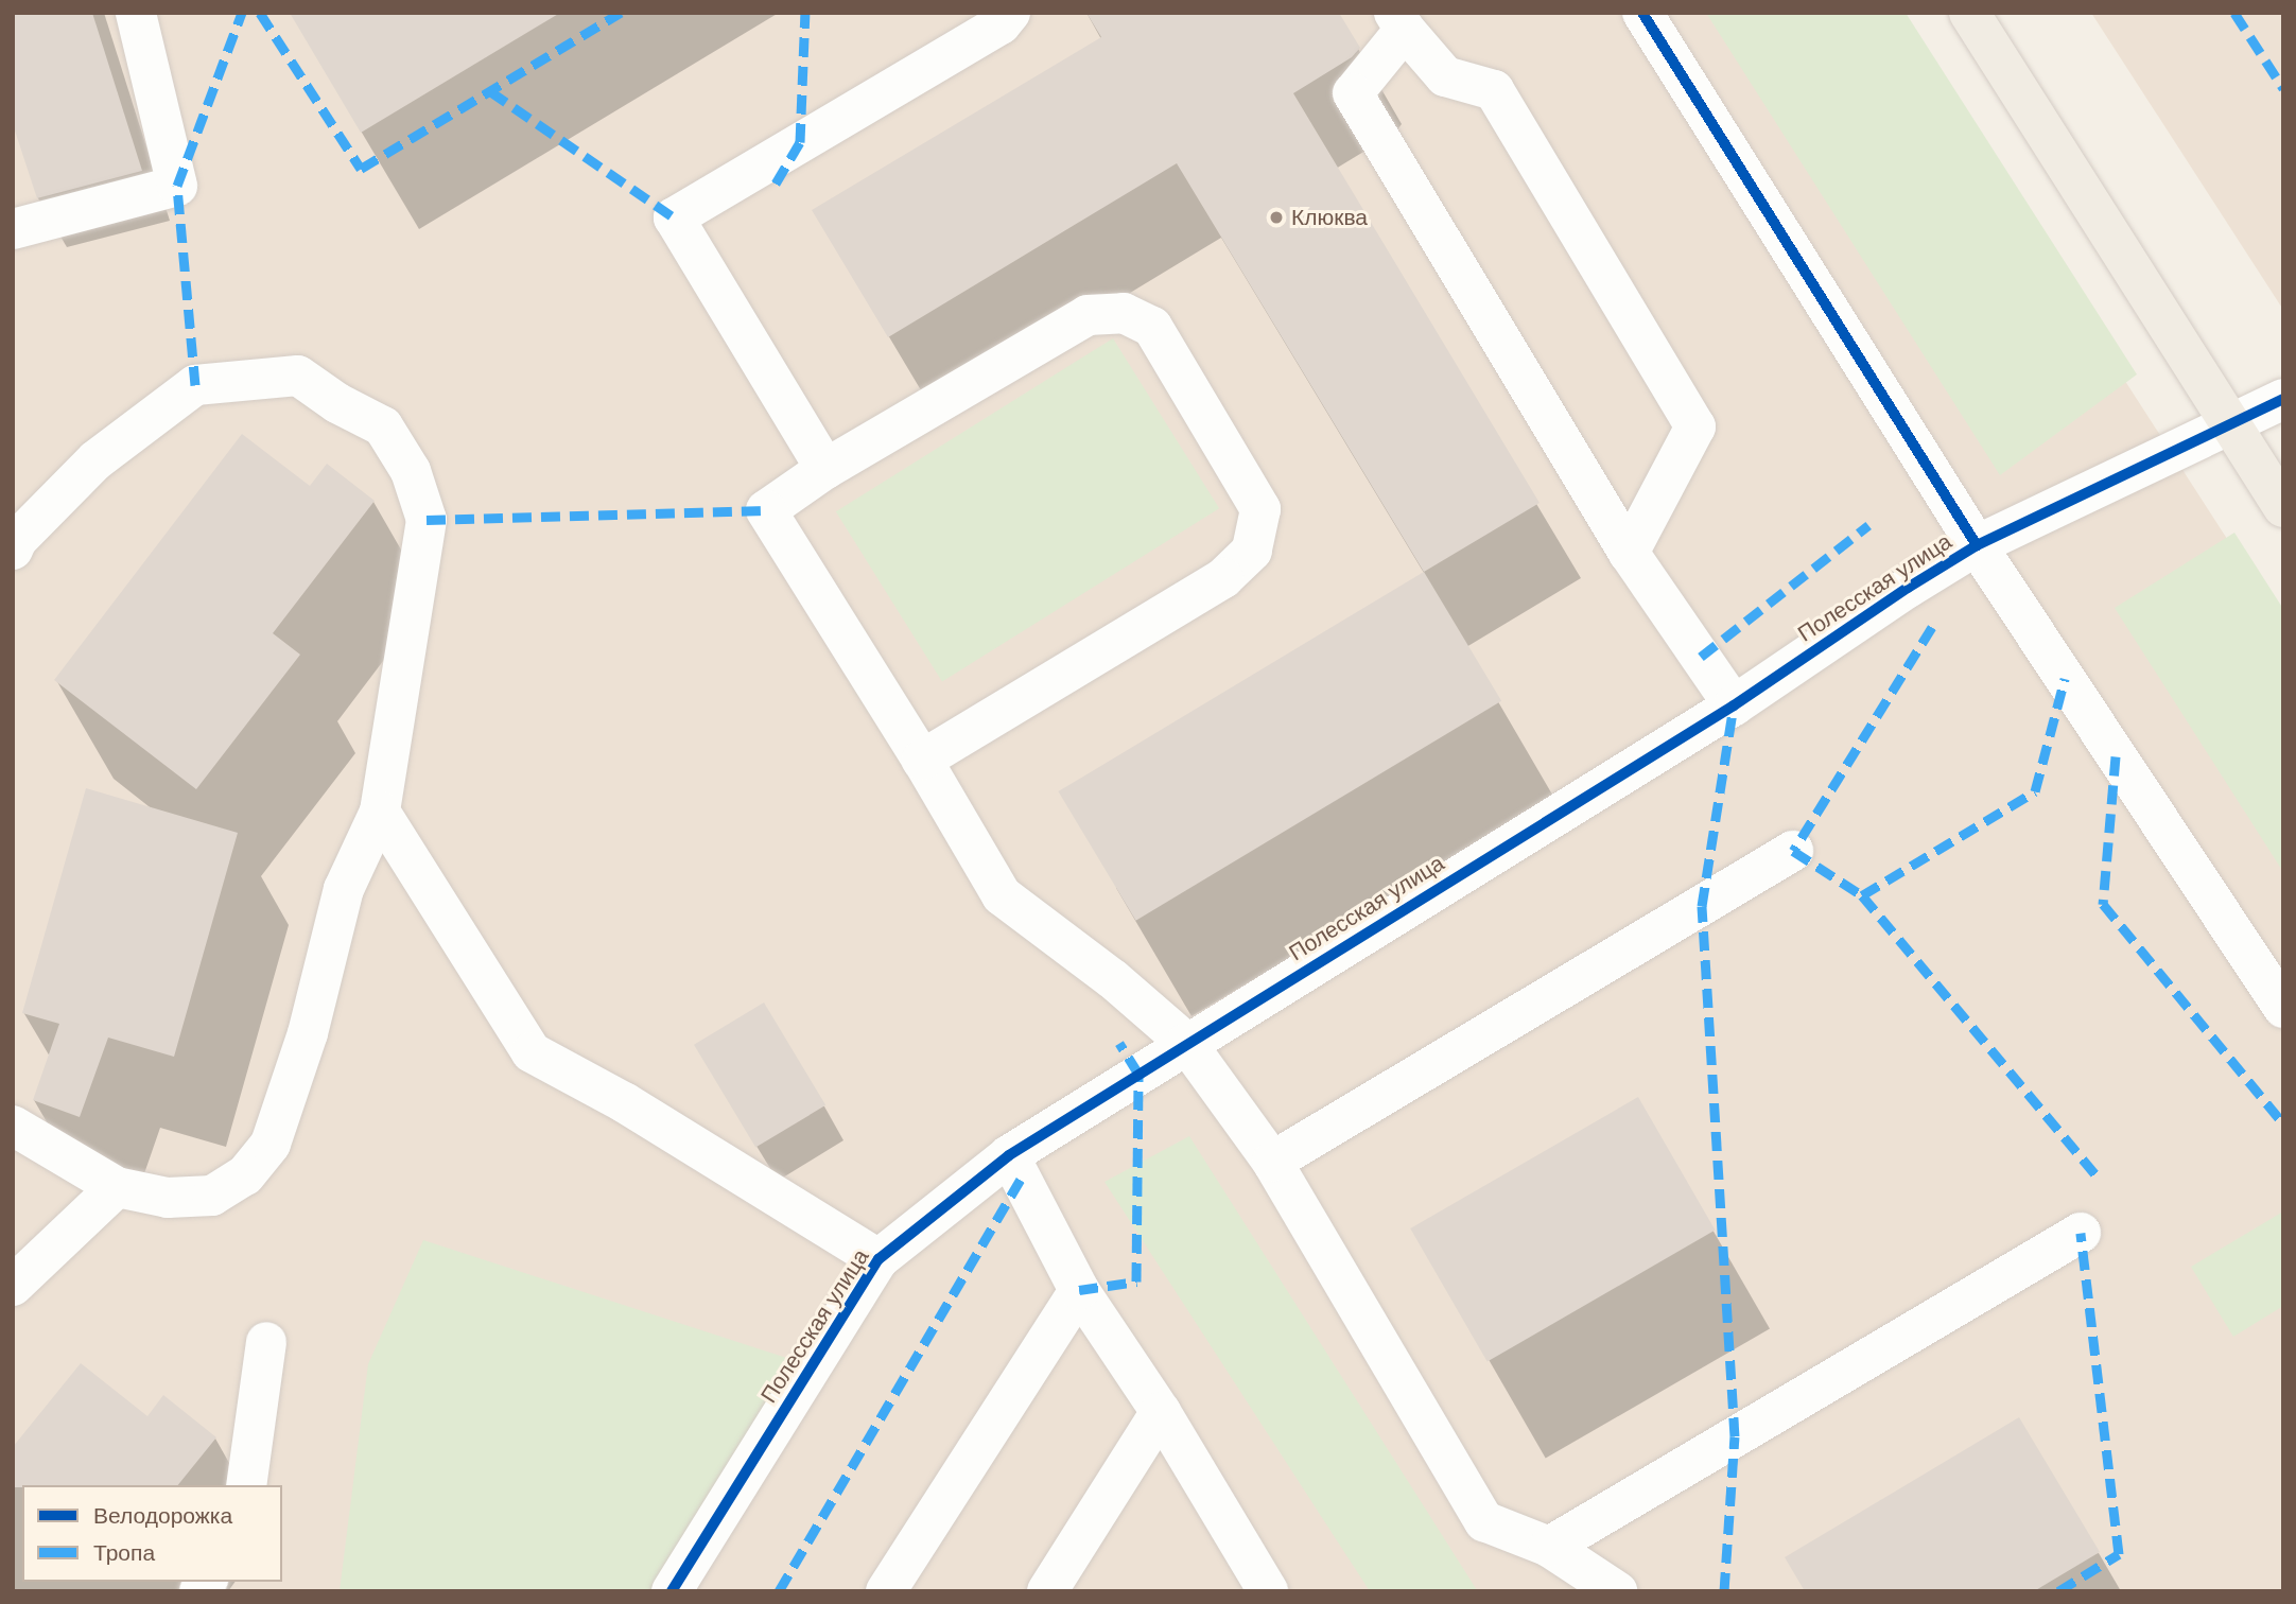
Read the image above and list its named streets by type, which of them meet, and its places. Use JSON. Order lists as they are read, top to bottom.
{
  "streets": {
    "street": ["Полесская улица"]
  },
  "places": ["Клюква"],
  "legend": ["Велодорожка", "Тропа"]
}
